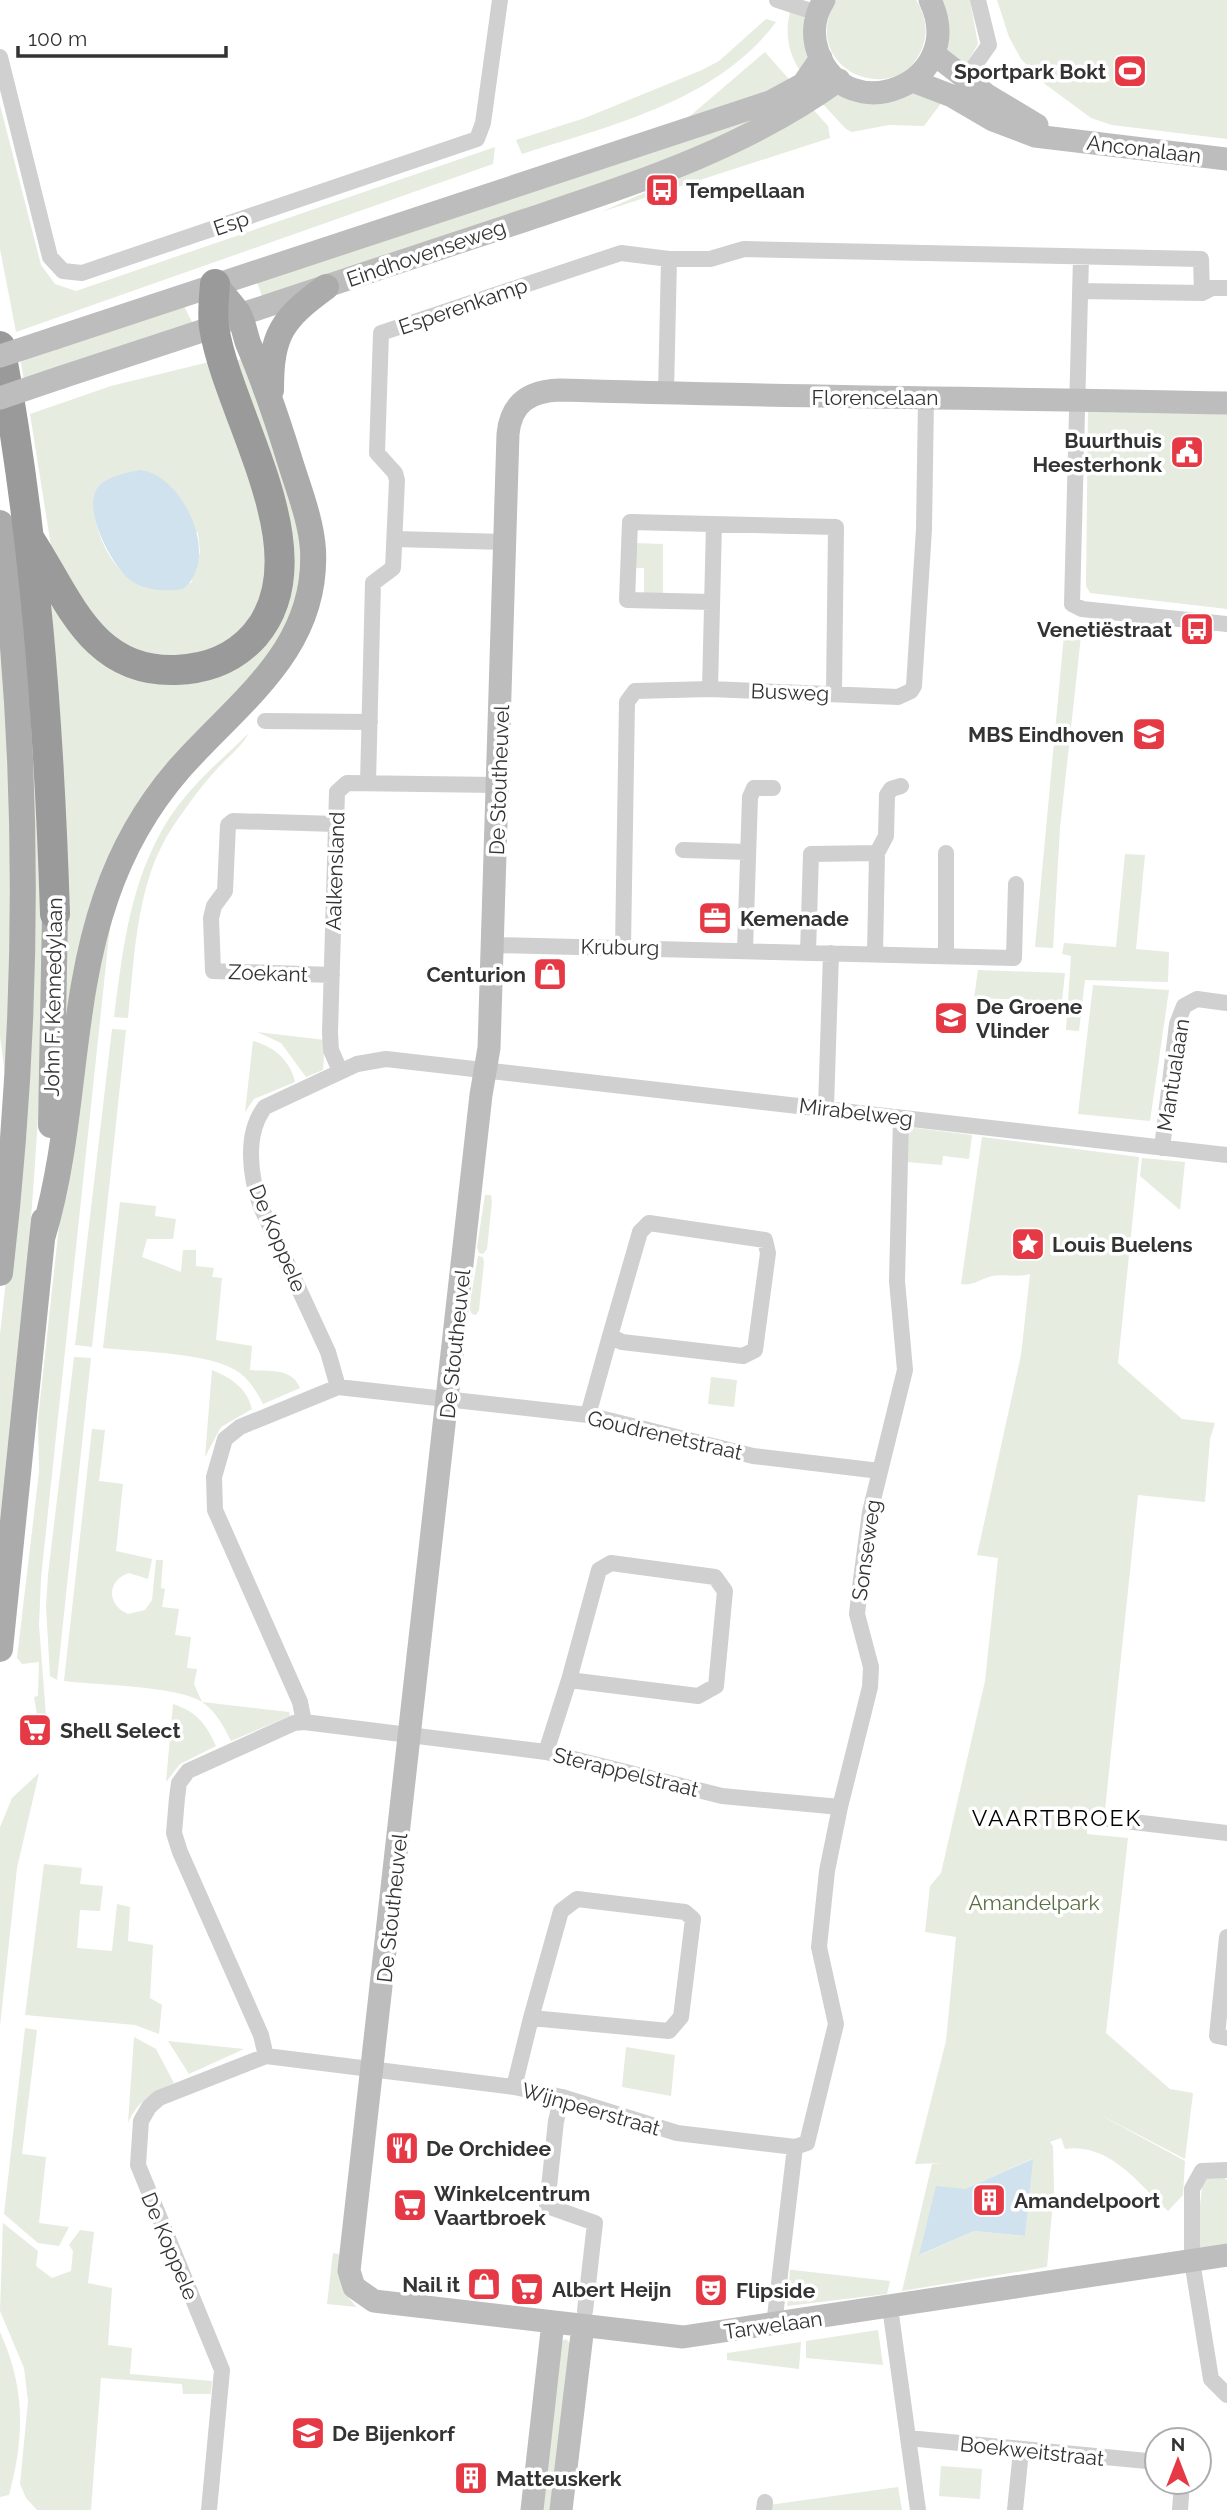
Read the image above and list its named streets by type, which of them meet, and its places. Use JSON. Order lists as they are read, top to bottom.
{
  "streets": {
    "highway": ["John F. Kennedylaan"],
    "street": [
      "Anconalaan",
      "Esp",
      "Eindhovenseweg",
      "Esperenkamp",
      "Florencelaan",
      "Busweg",
      "De Stoutheuvel",
      "Aalkensland",
      "Kruburg",
      "Zoekant",
      "Mantualaan",
      "Mirabelweg",
      "De Koppele",
      "Goudrenetstraat",
      "Sonseweg",
      "Sterappelstraat",
      "Wijnpeerstraat",
      "Tarwelaan",
      "Boekweitstraat"
    ]
  },
  "crossings": [
    ["Esperenkamp", "Aalkensland"],
    ["Florencelaan", "Busweg"],
    ["Florencelaan", "De Stoutheuvel"],
    ["Busweg", "Kruburg"],
    ["De Stoutheuvel", "Aalkensland"],
    ["De Stoutheuvel", "Kruburg"],
    ["De Stoutheuvel", "Mirabelweg"],
    ["De Stoutheuvel", "De Koppele"],
    ["De Stoutheuvel", "Goudrenetstraat"],
    ["De Stoutheuvel", "Sterappelstraat"],
    ["De Stoutheuvel", "Wijnpeerstraat"],
    ["De Stoutheuvel", "Tarwelaan"],
    ["Aalkensland", "Zoekant"],
    ["Aalkensland", "De Koppele"],
    ["Mantualaan", "Mirabelweg"],
    ["Mirabelweg", "De Koppele"],
    ["Mirabelweg", "Sonseweg"],
    ["De Koppele", "Wijnpeerstraat"],
    ["Goudrenetstraat", "Sonseweg"],
    ["Sonseweg", "Sterappelstraat"],
    ["Sonseweg", "Wijnpeerstraat"],
    ["Sonseweg", "Tarwelaan"]
  ],
  "districts": ["VAARTBROEK"],
  "parks": ["Amandelpark"],
  "places": {
    "sports": ["Sportpark Bokt"],
    "bus stop": ["Tempellaan", "Venetiëstraat"],
    "public building": ["Buurthuis Heesterhonk"],
    "school or university": ["MBS Eindhoven", "De Groene Vlinder", "De Bijenkorf"],
    "office": ["Kemenade"],
    "shop": ["Centurion", "Nail it"],
    "place": ["Louis Buelens"],
    "supermarket": ["Shell Select", "Winkelcentrum Vaartbroek", "Albert Heijn"],
    "restaurant": ["De Orchidee"],
    "building": ["Amandelpoort", "Matteuskerk"],
    "theatre": ["Flipside"]
  },
  "scale_bar": "100 m",
  "north": "top"
}
